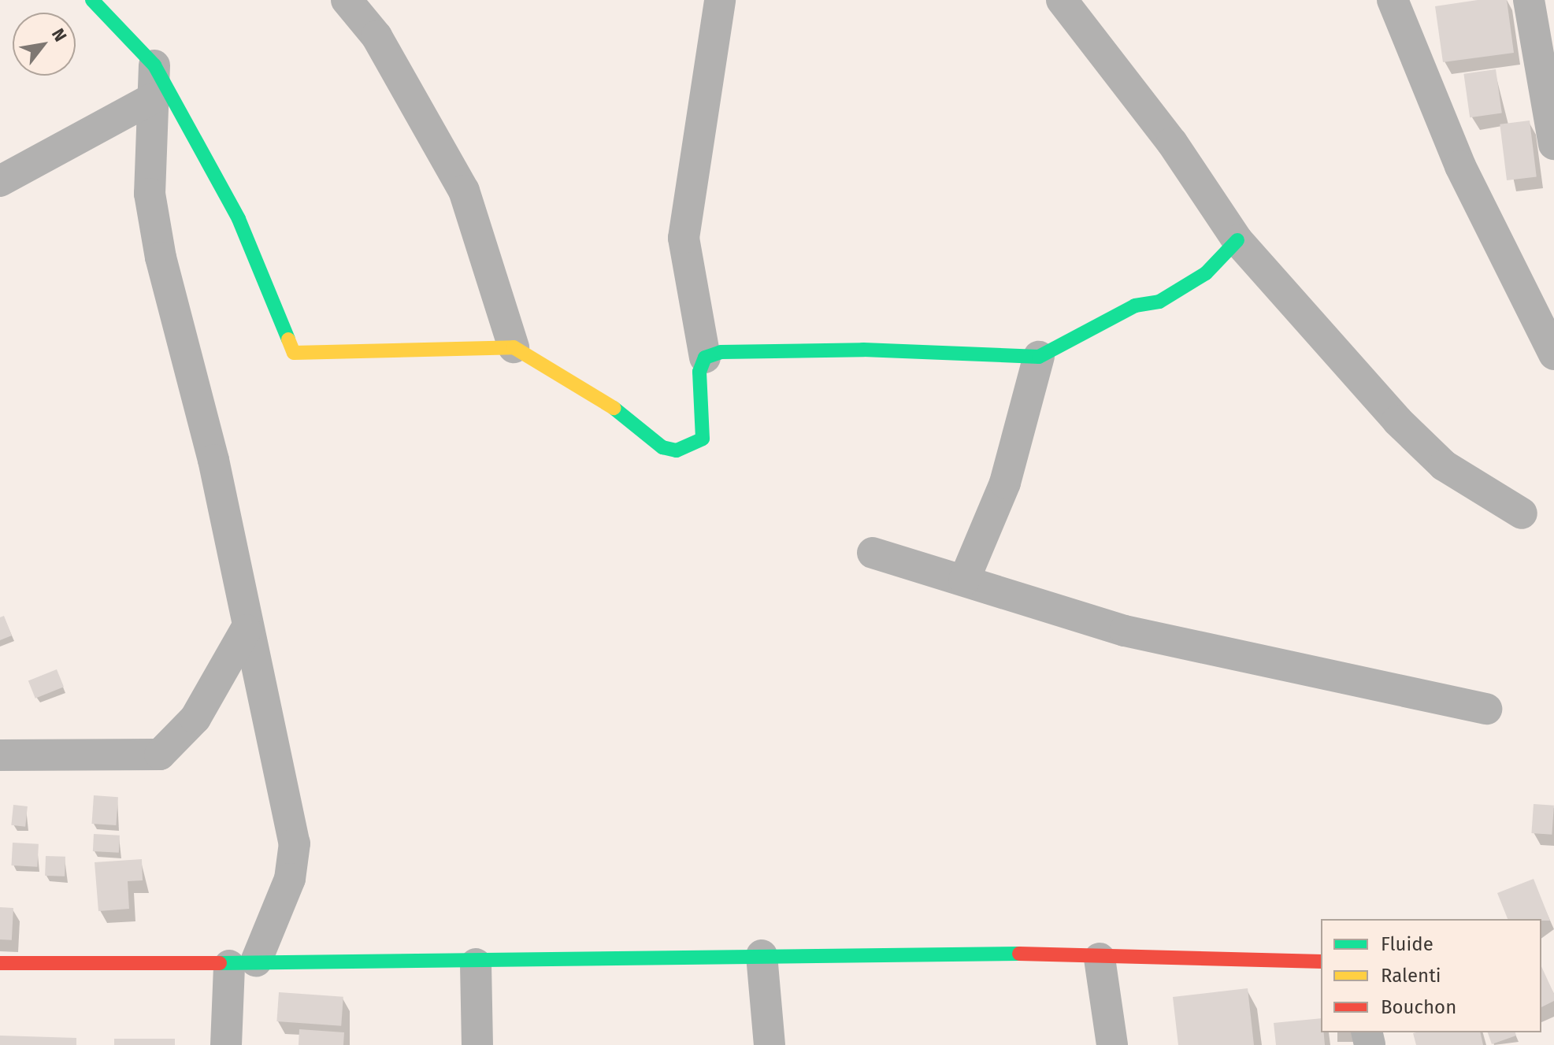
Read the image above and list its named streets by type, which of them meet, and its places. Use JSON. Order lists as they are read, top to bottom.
{
  "legend": ["Fluide", "Ralenti", "Bouchon"],
  "north": "top right"
}
